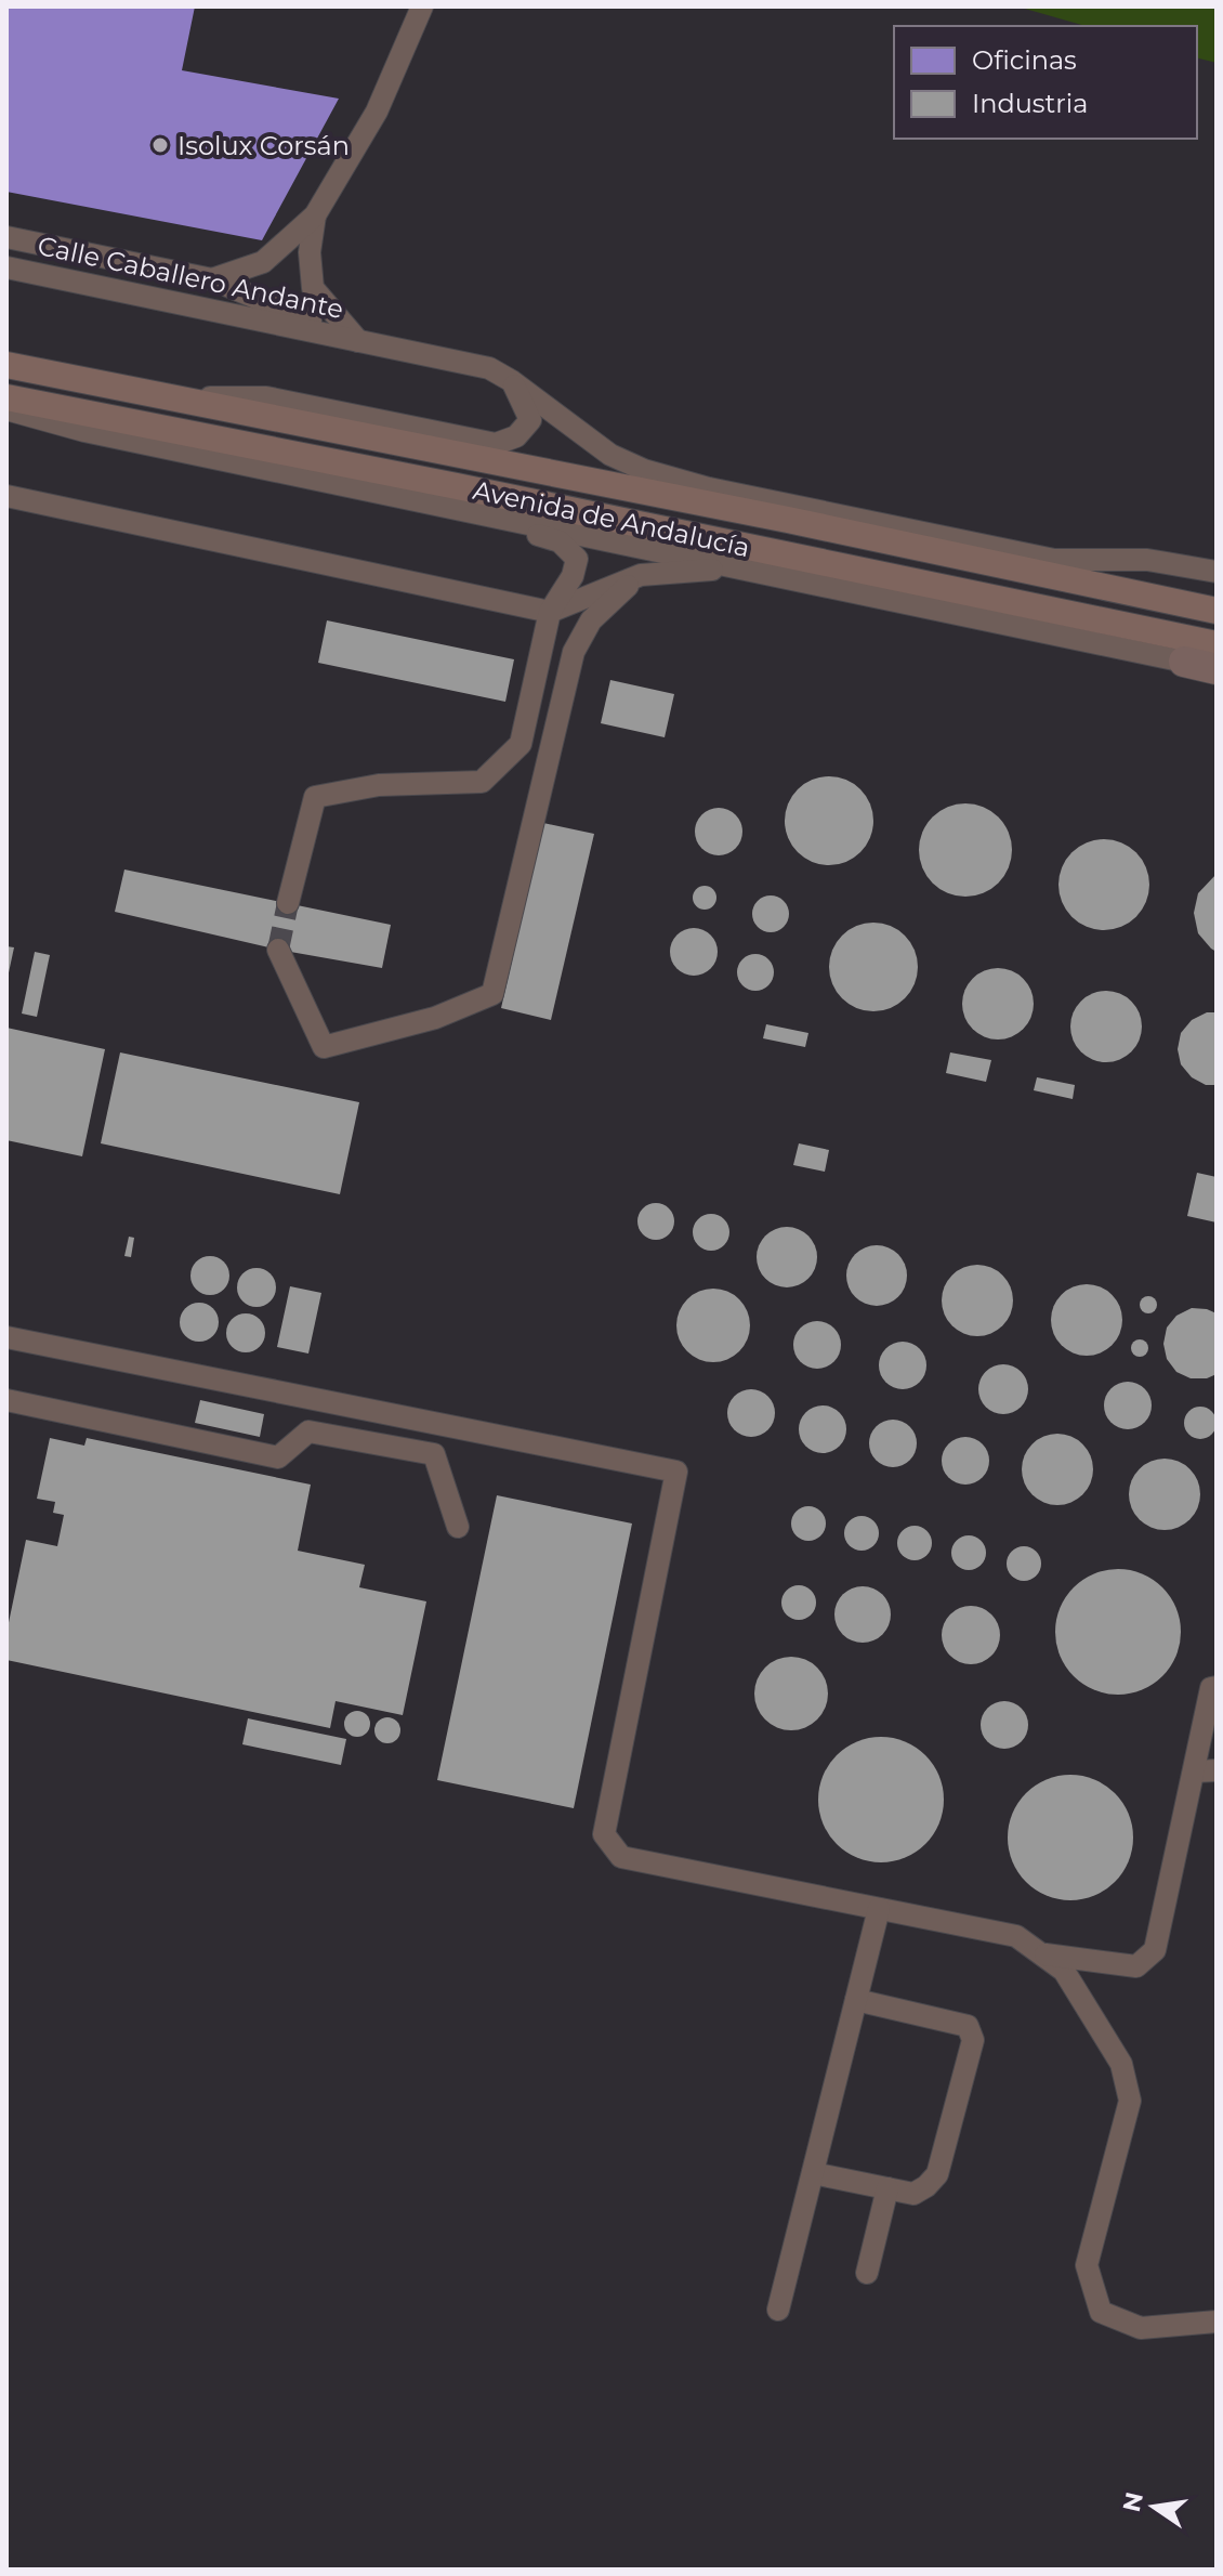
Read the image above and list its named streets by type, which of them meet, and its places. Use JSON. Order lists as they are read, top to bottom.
{
  "streets": {
    "main road": ["Avenida de Andalucía"],
    "street": ["Calle Caballero Andante"]
  },
  "places": ["Isolux Corsán"],
  "legend": ["Oficinas", "Industria"],
  "north": "left"
}
